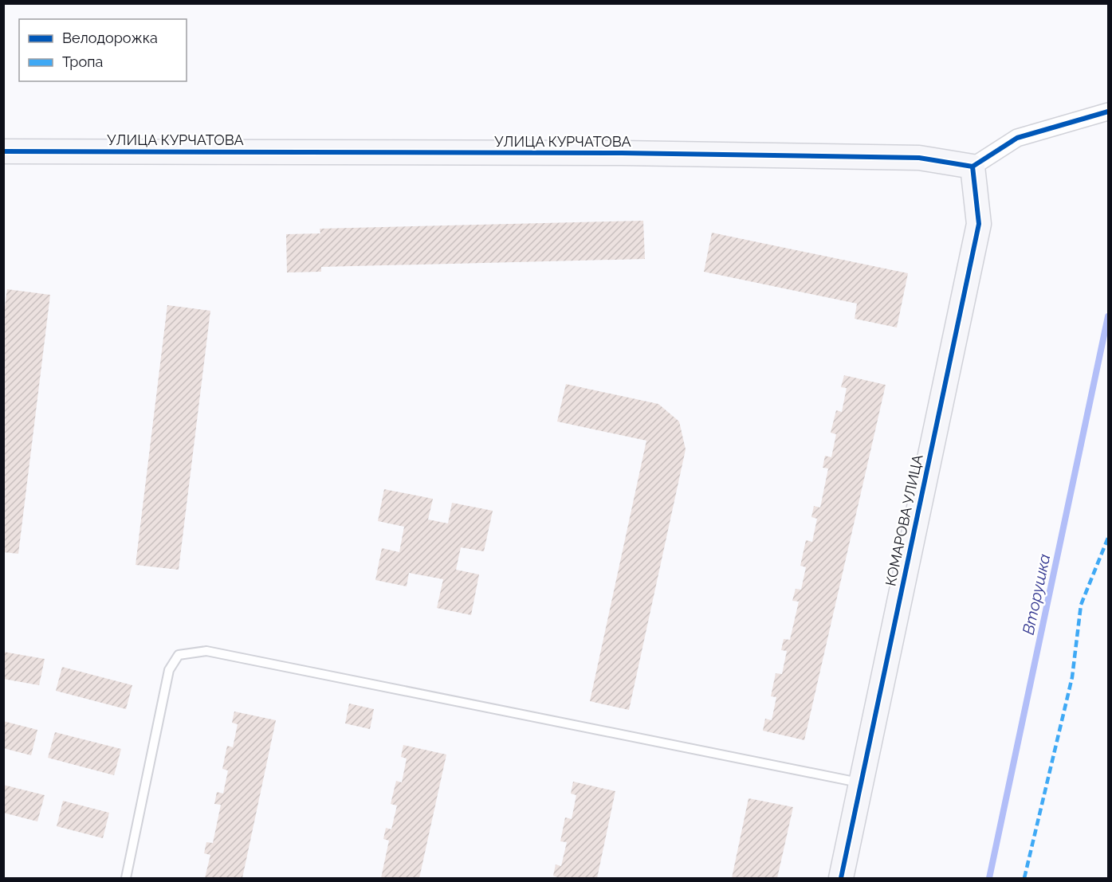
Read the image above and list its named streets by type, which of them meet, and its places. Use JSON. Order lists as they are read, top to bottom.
{
  "streets": {
    "street": ["УЛИЦА КУРЧАТОВА", "КОМАРОВА УЛИЦА"]
  },
  "crossings": [
    ["УЛИЦА КУРЧАТОВА", "КОМАРОВА УЛИЦА"]
  ],
  "water": ["Вторушка"],
  "legend": ["Велодорожка", "Тропа"]
}
